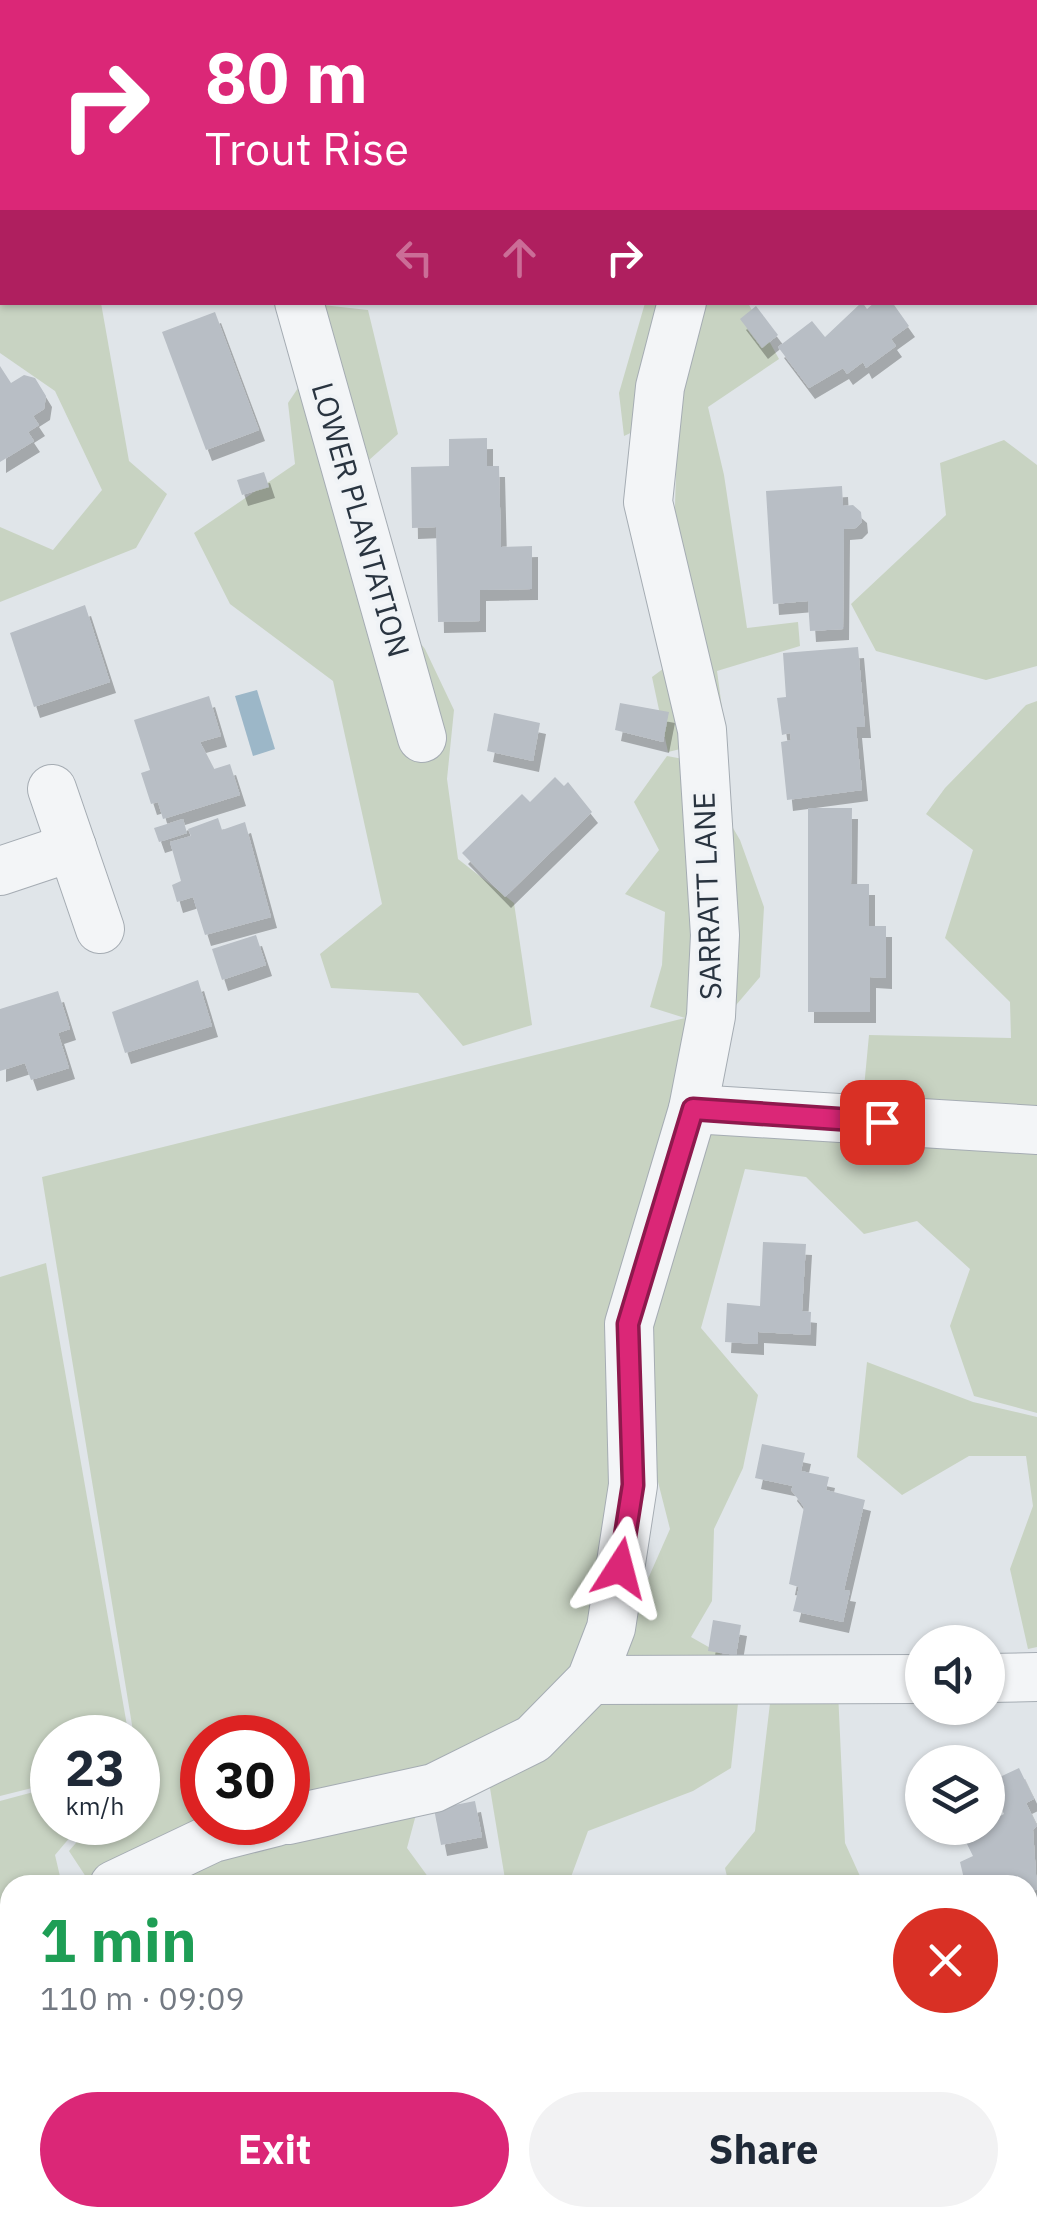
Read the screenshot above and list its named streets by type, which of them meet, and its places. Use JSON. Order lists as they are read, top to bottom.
{
  "streets": {
    "street": ["LOWER PLANTATION", "SARRATT LANE"]
  },
  "page": {
    "turn": ["80 m", "Trout Rise"],
    "speed": "23 km/h",
    "limit": "30",
    "heading": ["1 min", "110 m · 09:09"],
    "buttons": ["Exit", "Share"]
  }
}
